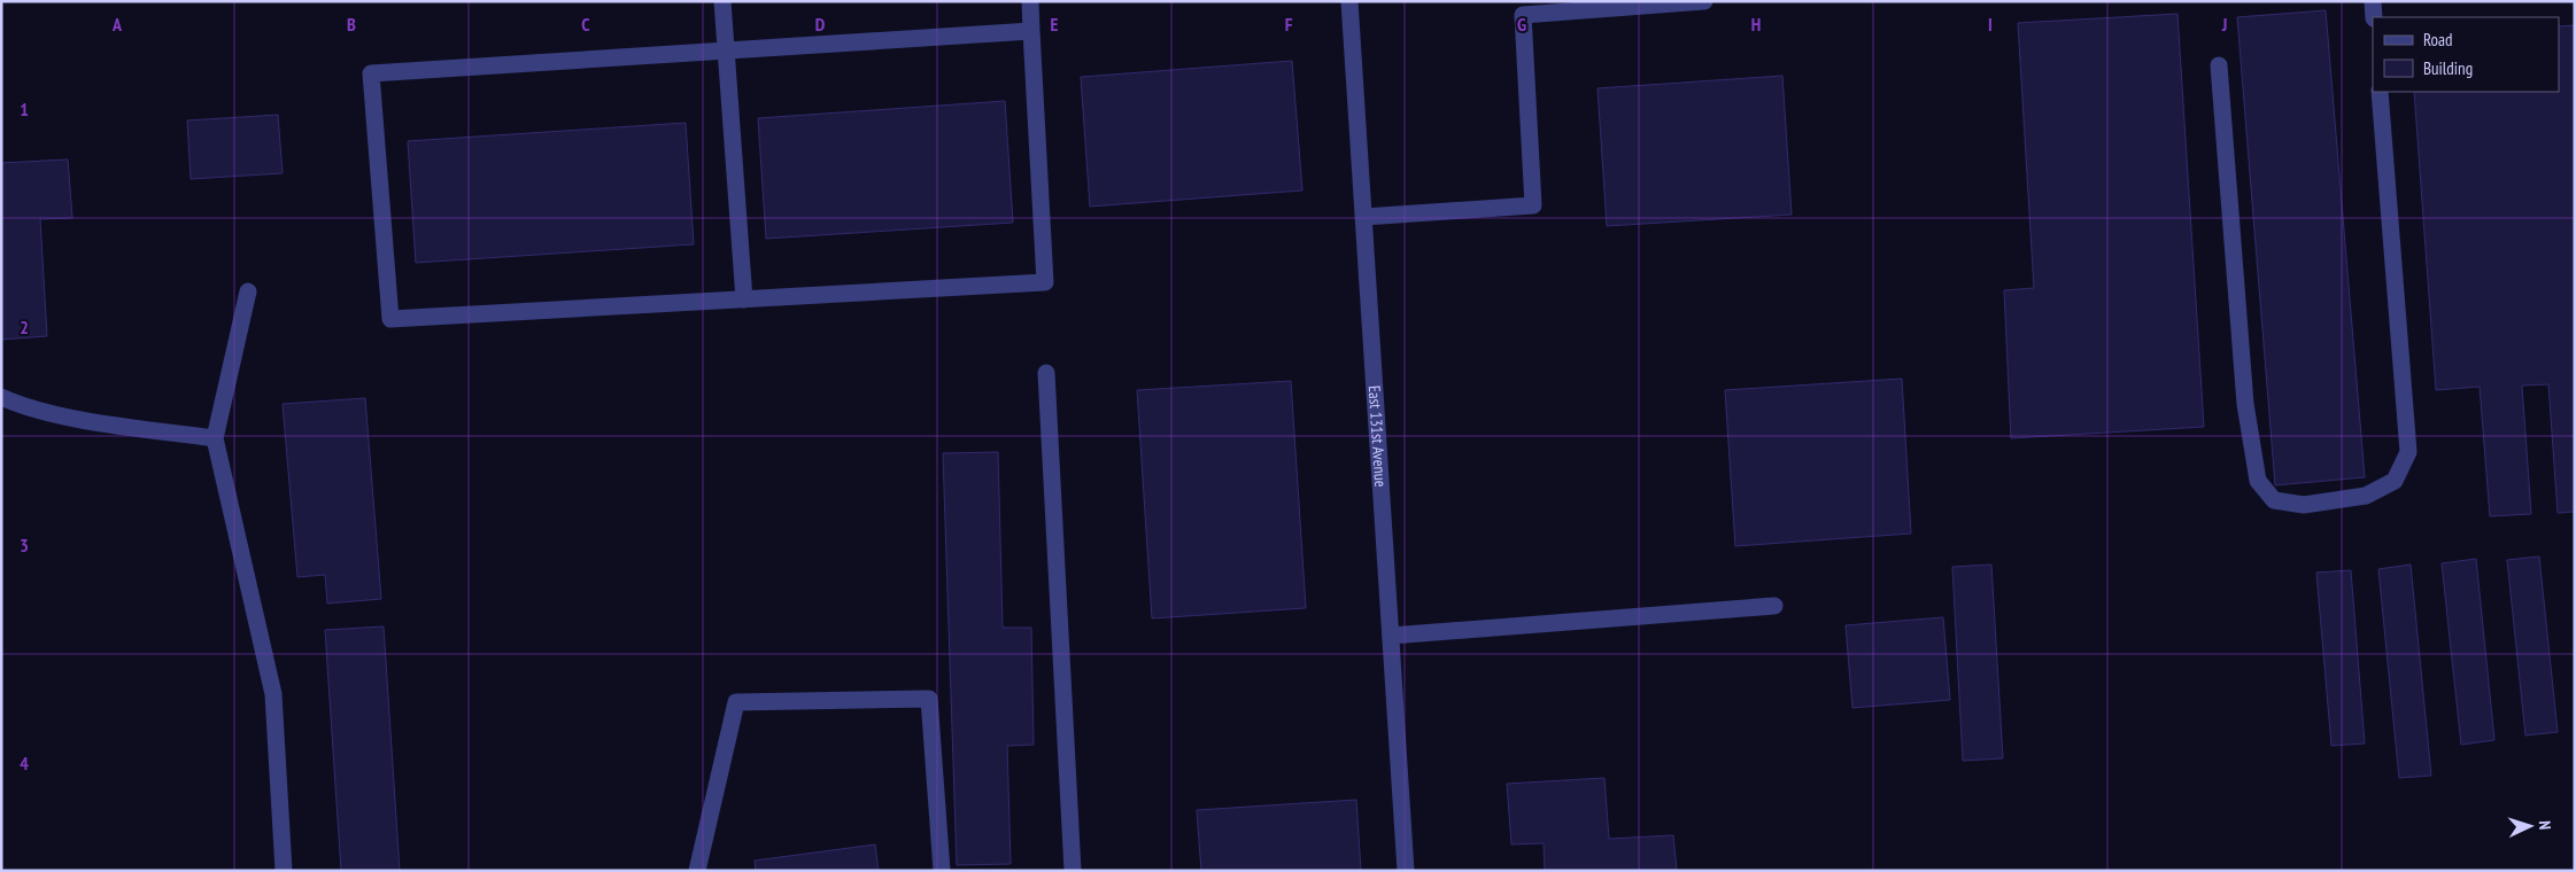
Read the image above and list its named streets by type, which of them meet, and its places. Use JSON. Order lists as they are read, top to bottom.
{
  "streets": {
    "street": ["East 131st Avenue"]
  },
  "legend": ["Road", "Building"],
  "north": "right",
  "grid": {
    "columns": [
      "A",
      "B",
      "C",
      "D",
      "E",
      "F",
      "G",
      "H",
      "I",
      "J"
    ],
    "rows": [
      "1",
      "2",
      "3",
      "4"
    ]
  }
}
